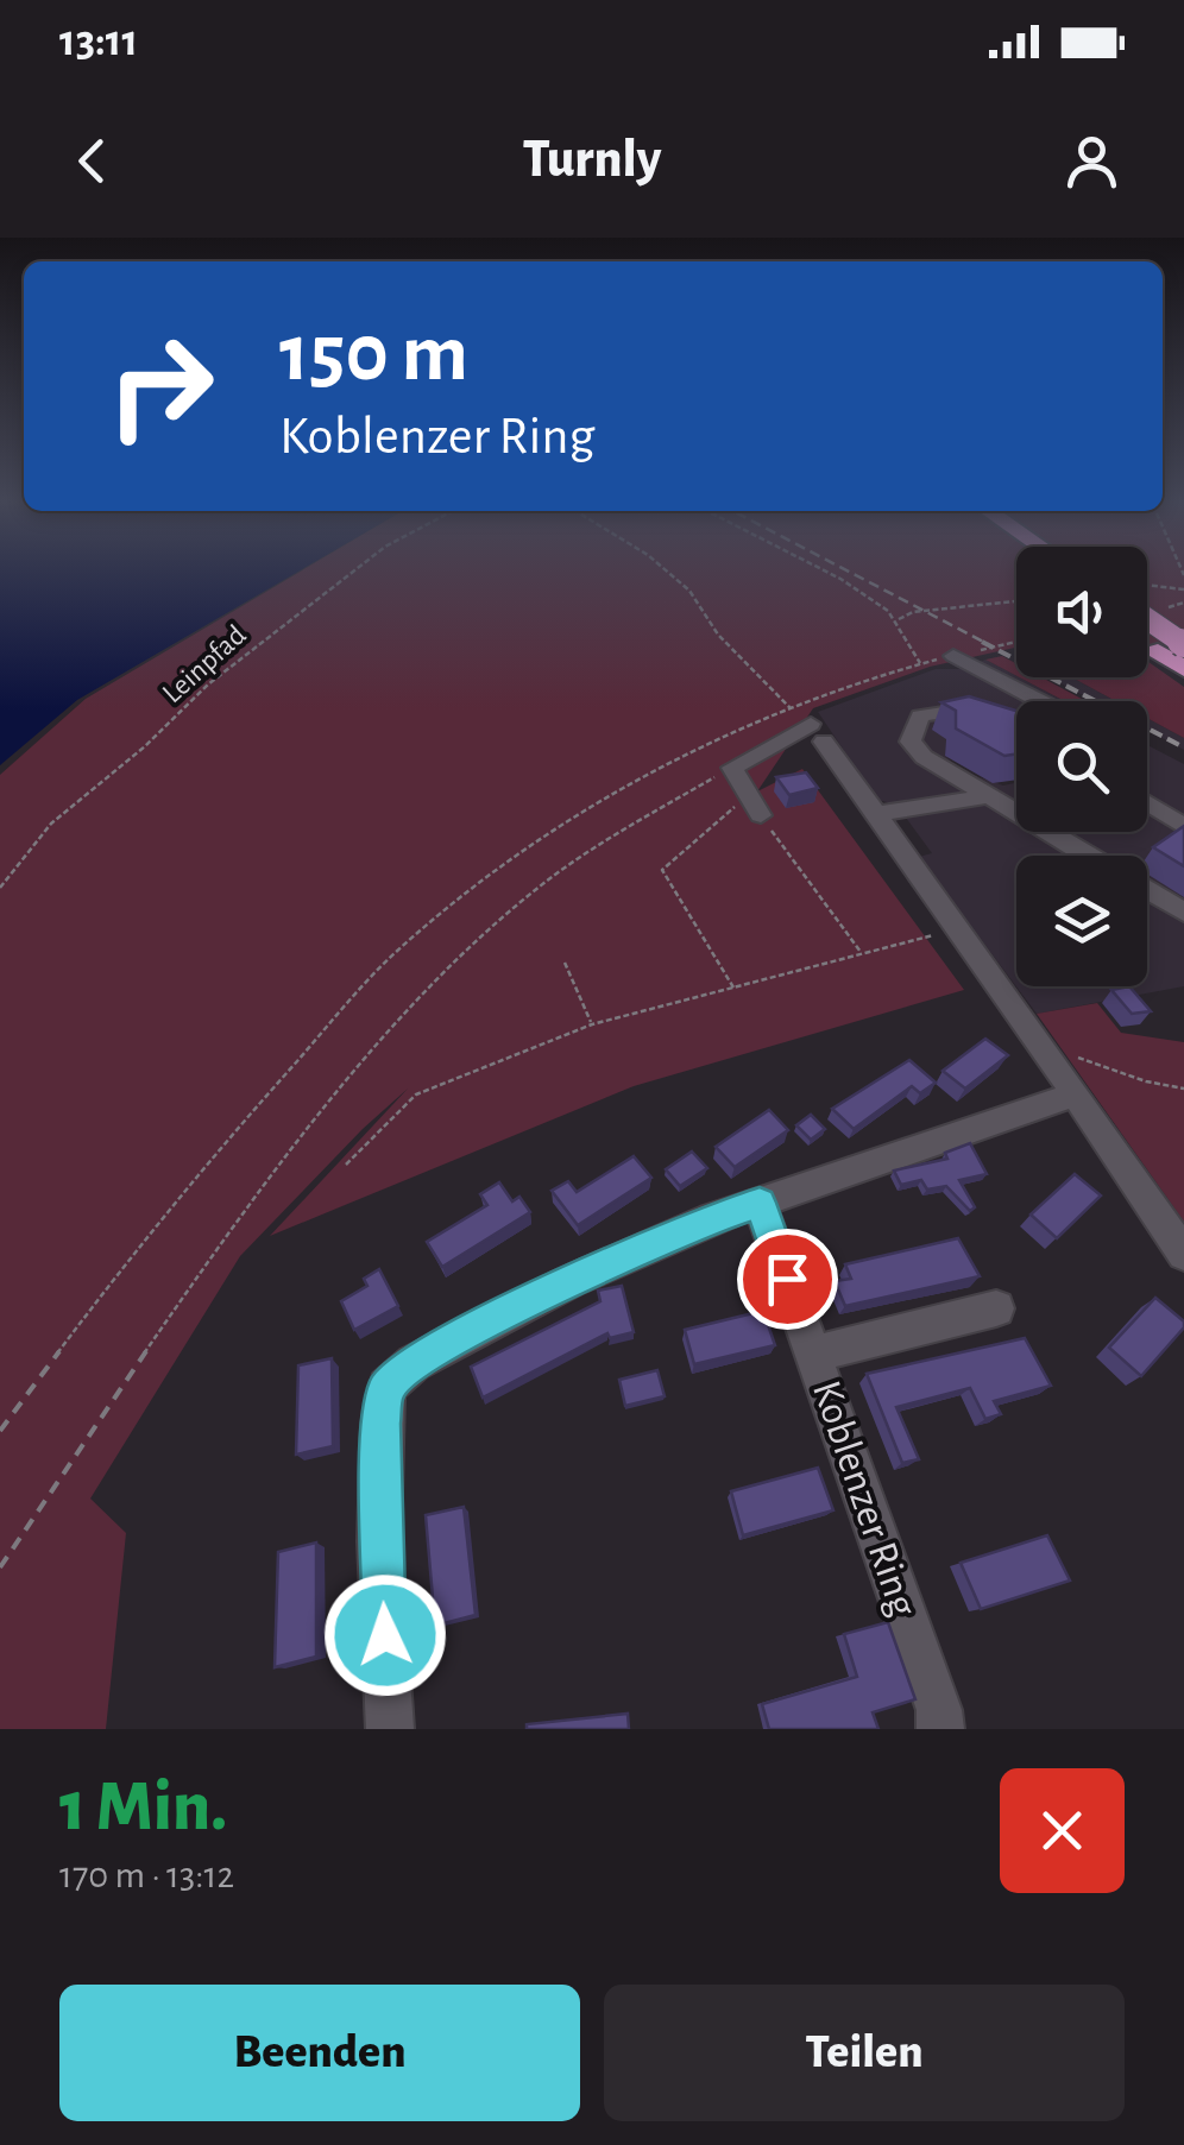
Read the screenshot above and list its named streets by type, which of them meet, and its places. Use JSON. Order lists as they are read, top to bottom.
{
  "streets": {
    "street": ["Koblenzer Ring"],
    "path": ["Leinpfad"]
  },
  "page": {
    "status": "13:11",
    "header": "Turnly",
    "turn": ["150 m", "Koblenzer Ring"],
    "heading": ["1 Min.", "170 m · 13:12"],
    "buttons": ["Beenden", "Teilen"]
  }
}
